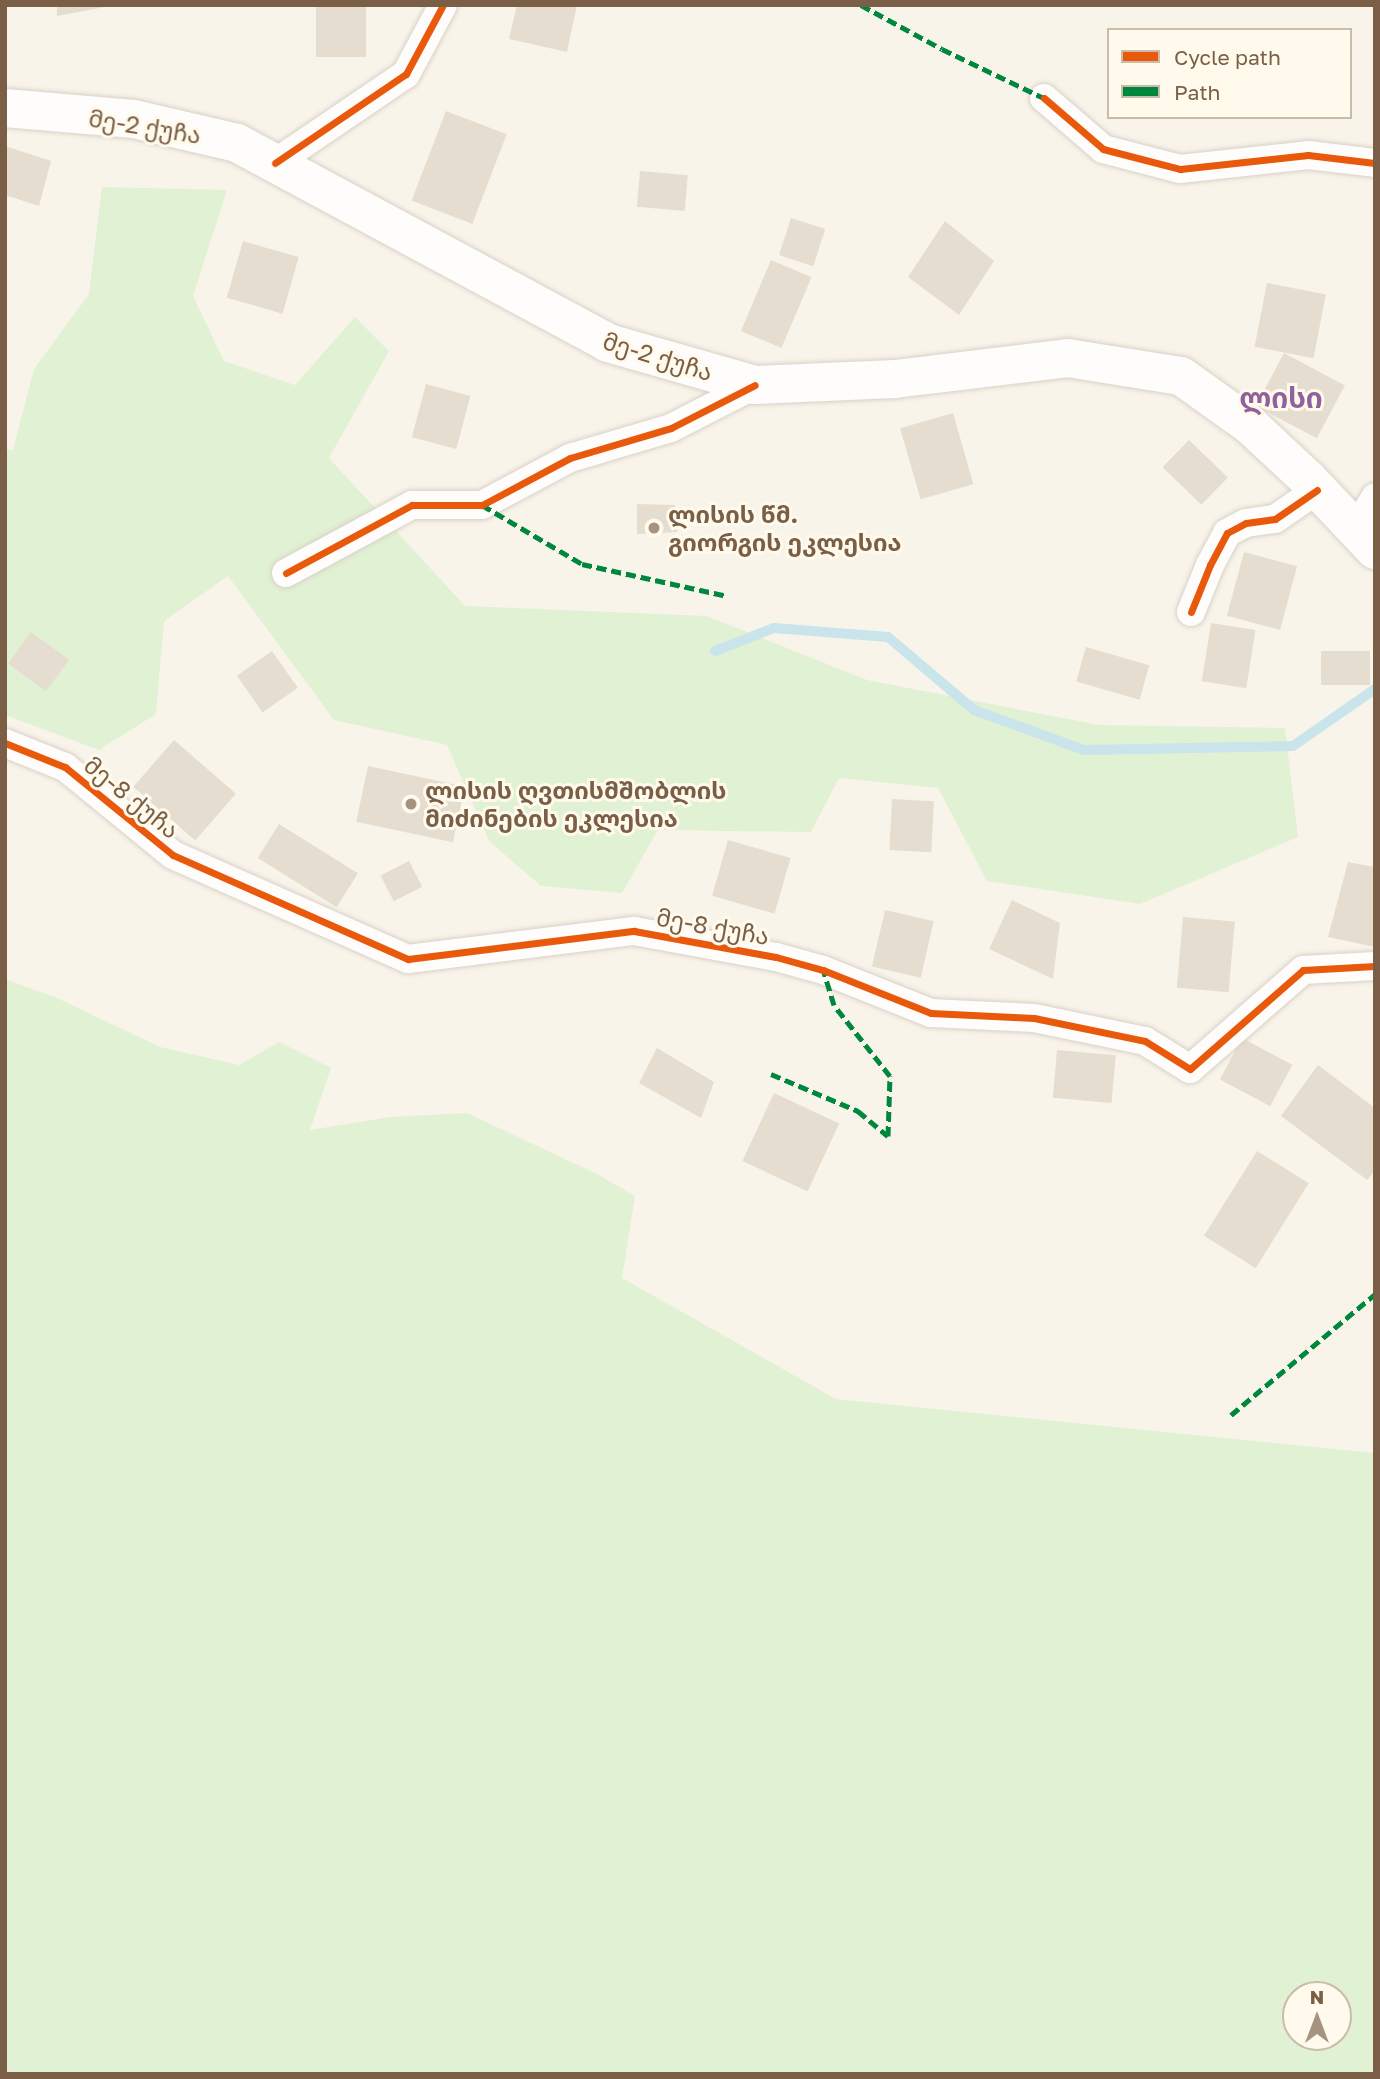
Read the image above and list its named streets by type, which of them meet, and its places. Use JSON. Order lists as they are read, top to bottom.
{
  "streets": {
    "main road": ["მე-2 ქუჩა"],
    "street": ["მე-8 ქუჩა"]
  },
  "districts": ["ლისი"],
  "places": ["ლისის წმ. გიორგის ეკლესია", "ლისის ღვთისმშობლის მიძინების ეკლესია"],
  "legend": ["Cycle path", "Path"],
  "north": "top"
}
